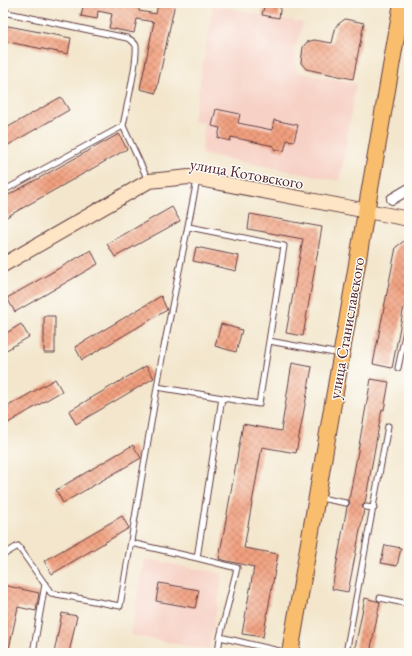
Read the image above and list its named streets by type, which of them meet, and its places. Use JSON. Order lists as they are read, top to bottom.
{
  "streets": {
    "main road": ["улица Станиславского"],
    "street": ["улица Котовского"]
  },
  "crossings": [
    ["улица Котовского", "улица Станиславского"]
  ]
}
